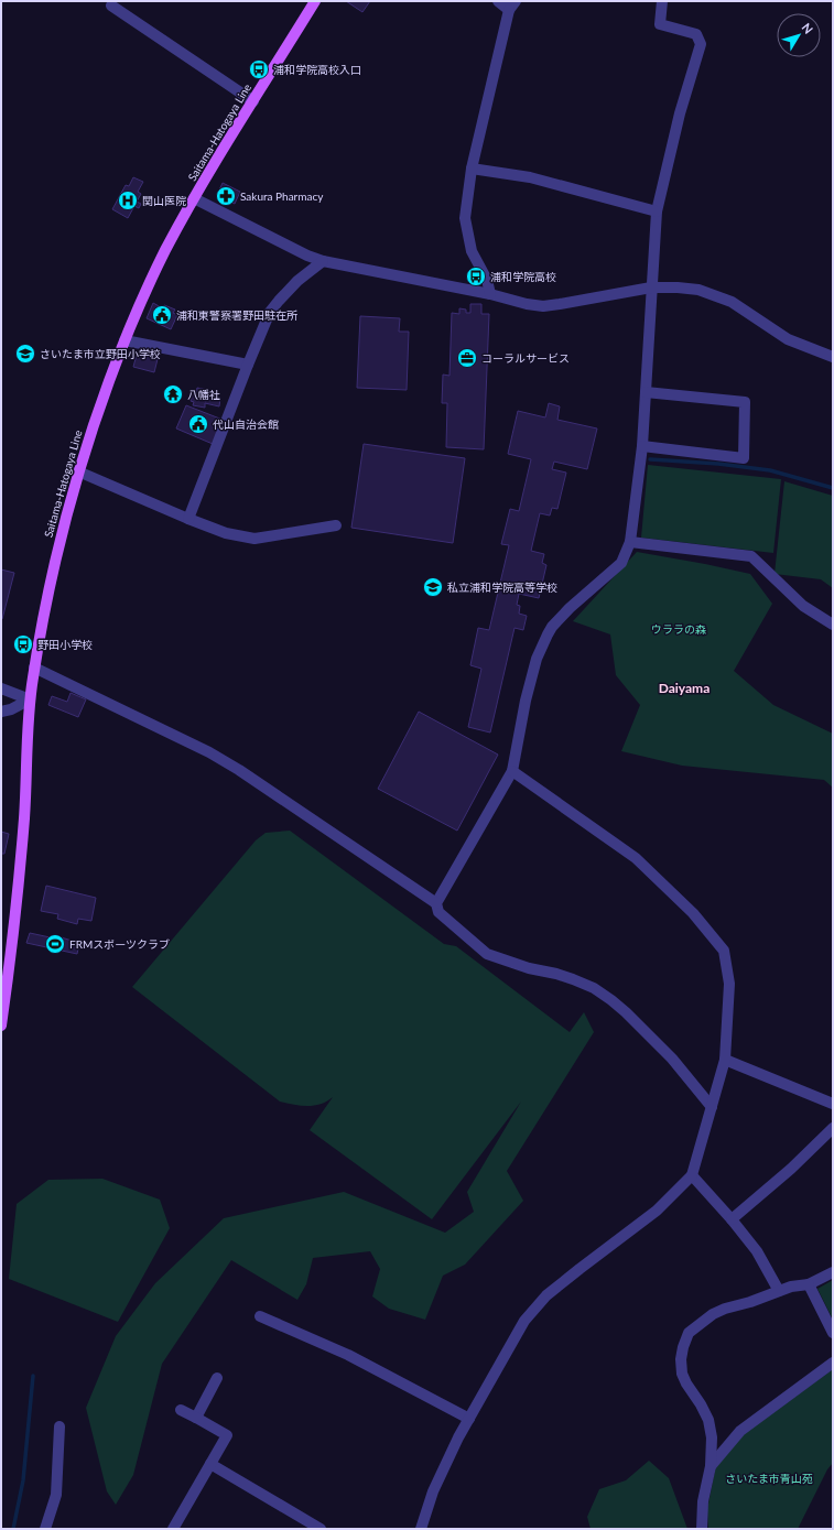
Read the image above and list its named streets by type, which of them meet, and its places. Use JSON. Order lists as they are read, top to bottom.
{
  "streets": {
    "main road": ["Saitama-Hatogaya Line"]
  },
  "districts": ["Daiyama"],
  "parks": ["ウララの森", "さいたま市青山苑"],
  "places": {
    "bus stop": ["浦和学院高校入口", "浦和学院高校", "野田小学校"],
    "pharmacy": ["Sakura Pharmacy"],
    "hospital": ["関山医院"],
    "public building": ["浦和東警察署野田駐在所", "代山自治会館"],
    "school or university": ["さいたま市立野田小学校", "私立浦和学院高等学校"],
    "office": ["コーラルサービス"],
    "temple": ["八幡社"],
    "sports": ["FRMスポーツクラブ"]
  },
  "north": "top right"
}
